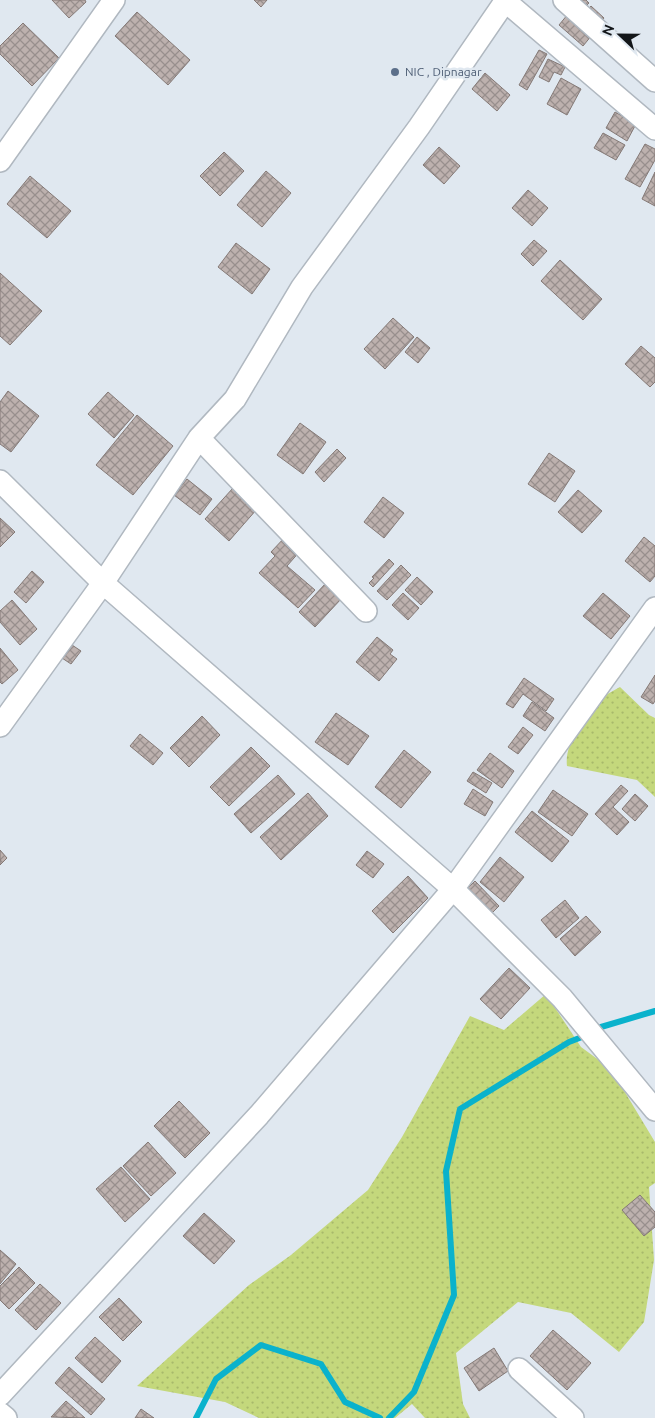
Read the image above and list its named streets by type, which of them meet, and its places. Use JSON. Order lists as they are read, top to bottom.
{
  "places": ["NIC , Dipnagar"],
  "north": "left"
}
